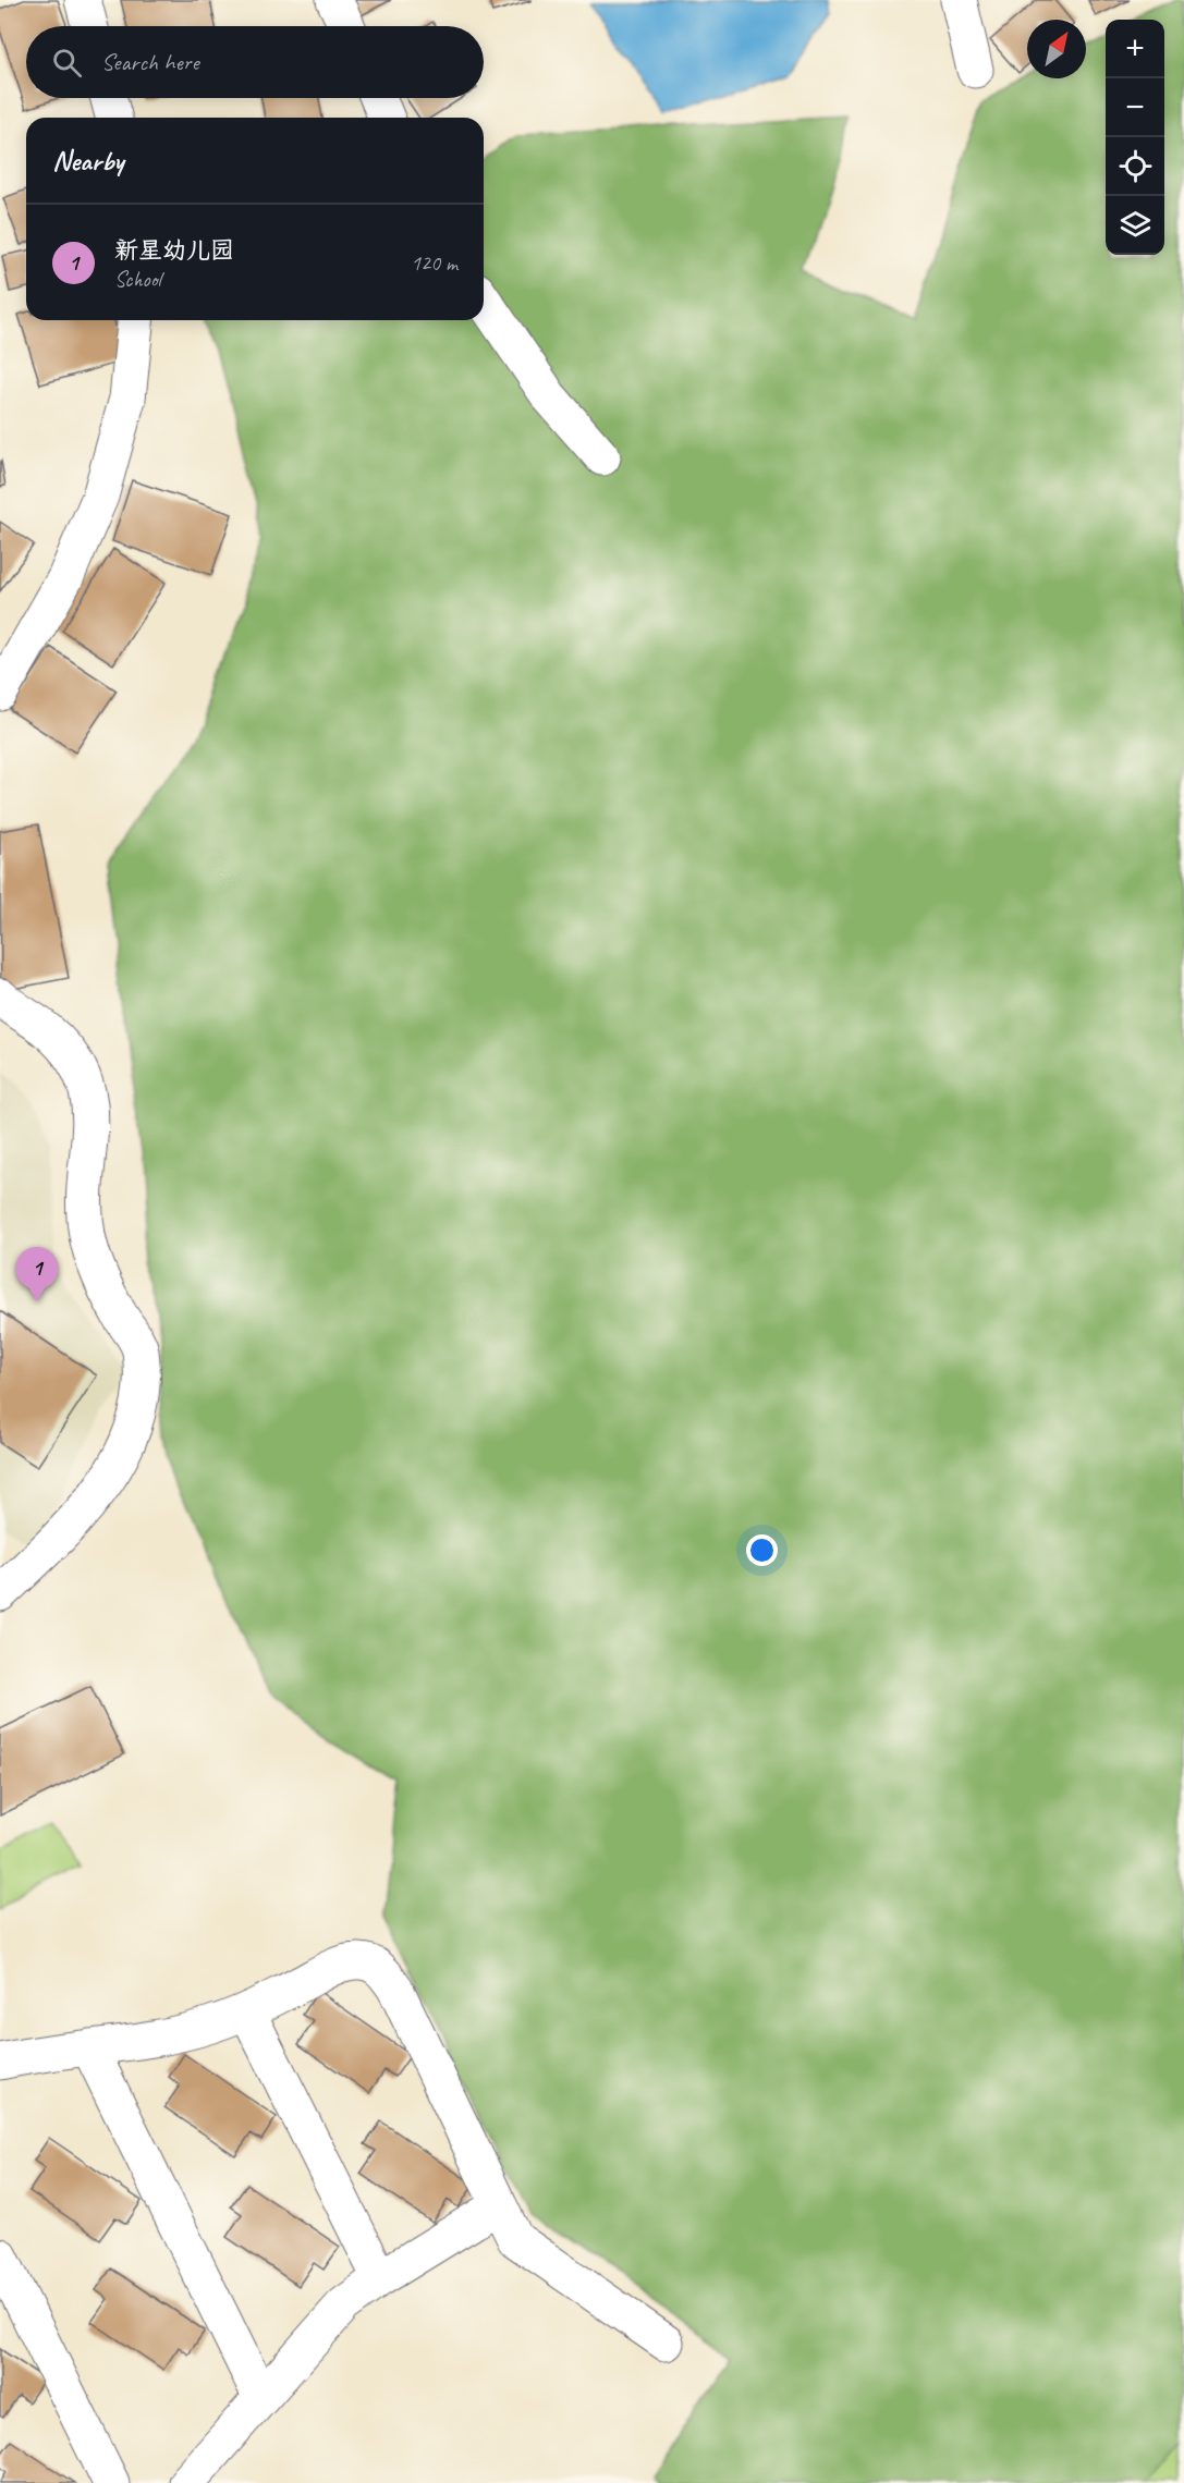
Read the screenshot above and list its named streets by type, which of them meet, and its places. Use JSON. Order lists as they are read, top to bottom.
{
  "north": "top right",
  "page": {
    "map_buttons": ["+", "−"],
    "search": "Search here",
    "heading": "Nearby",
    "list": [
      {
        "mark": "1",
        "name": "新星幼儿园",
        "note": "School",
        "value": "120 m"
      }
    ],
    "pins": "1"
  }
}
